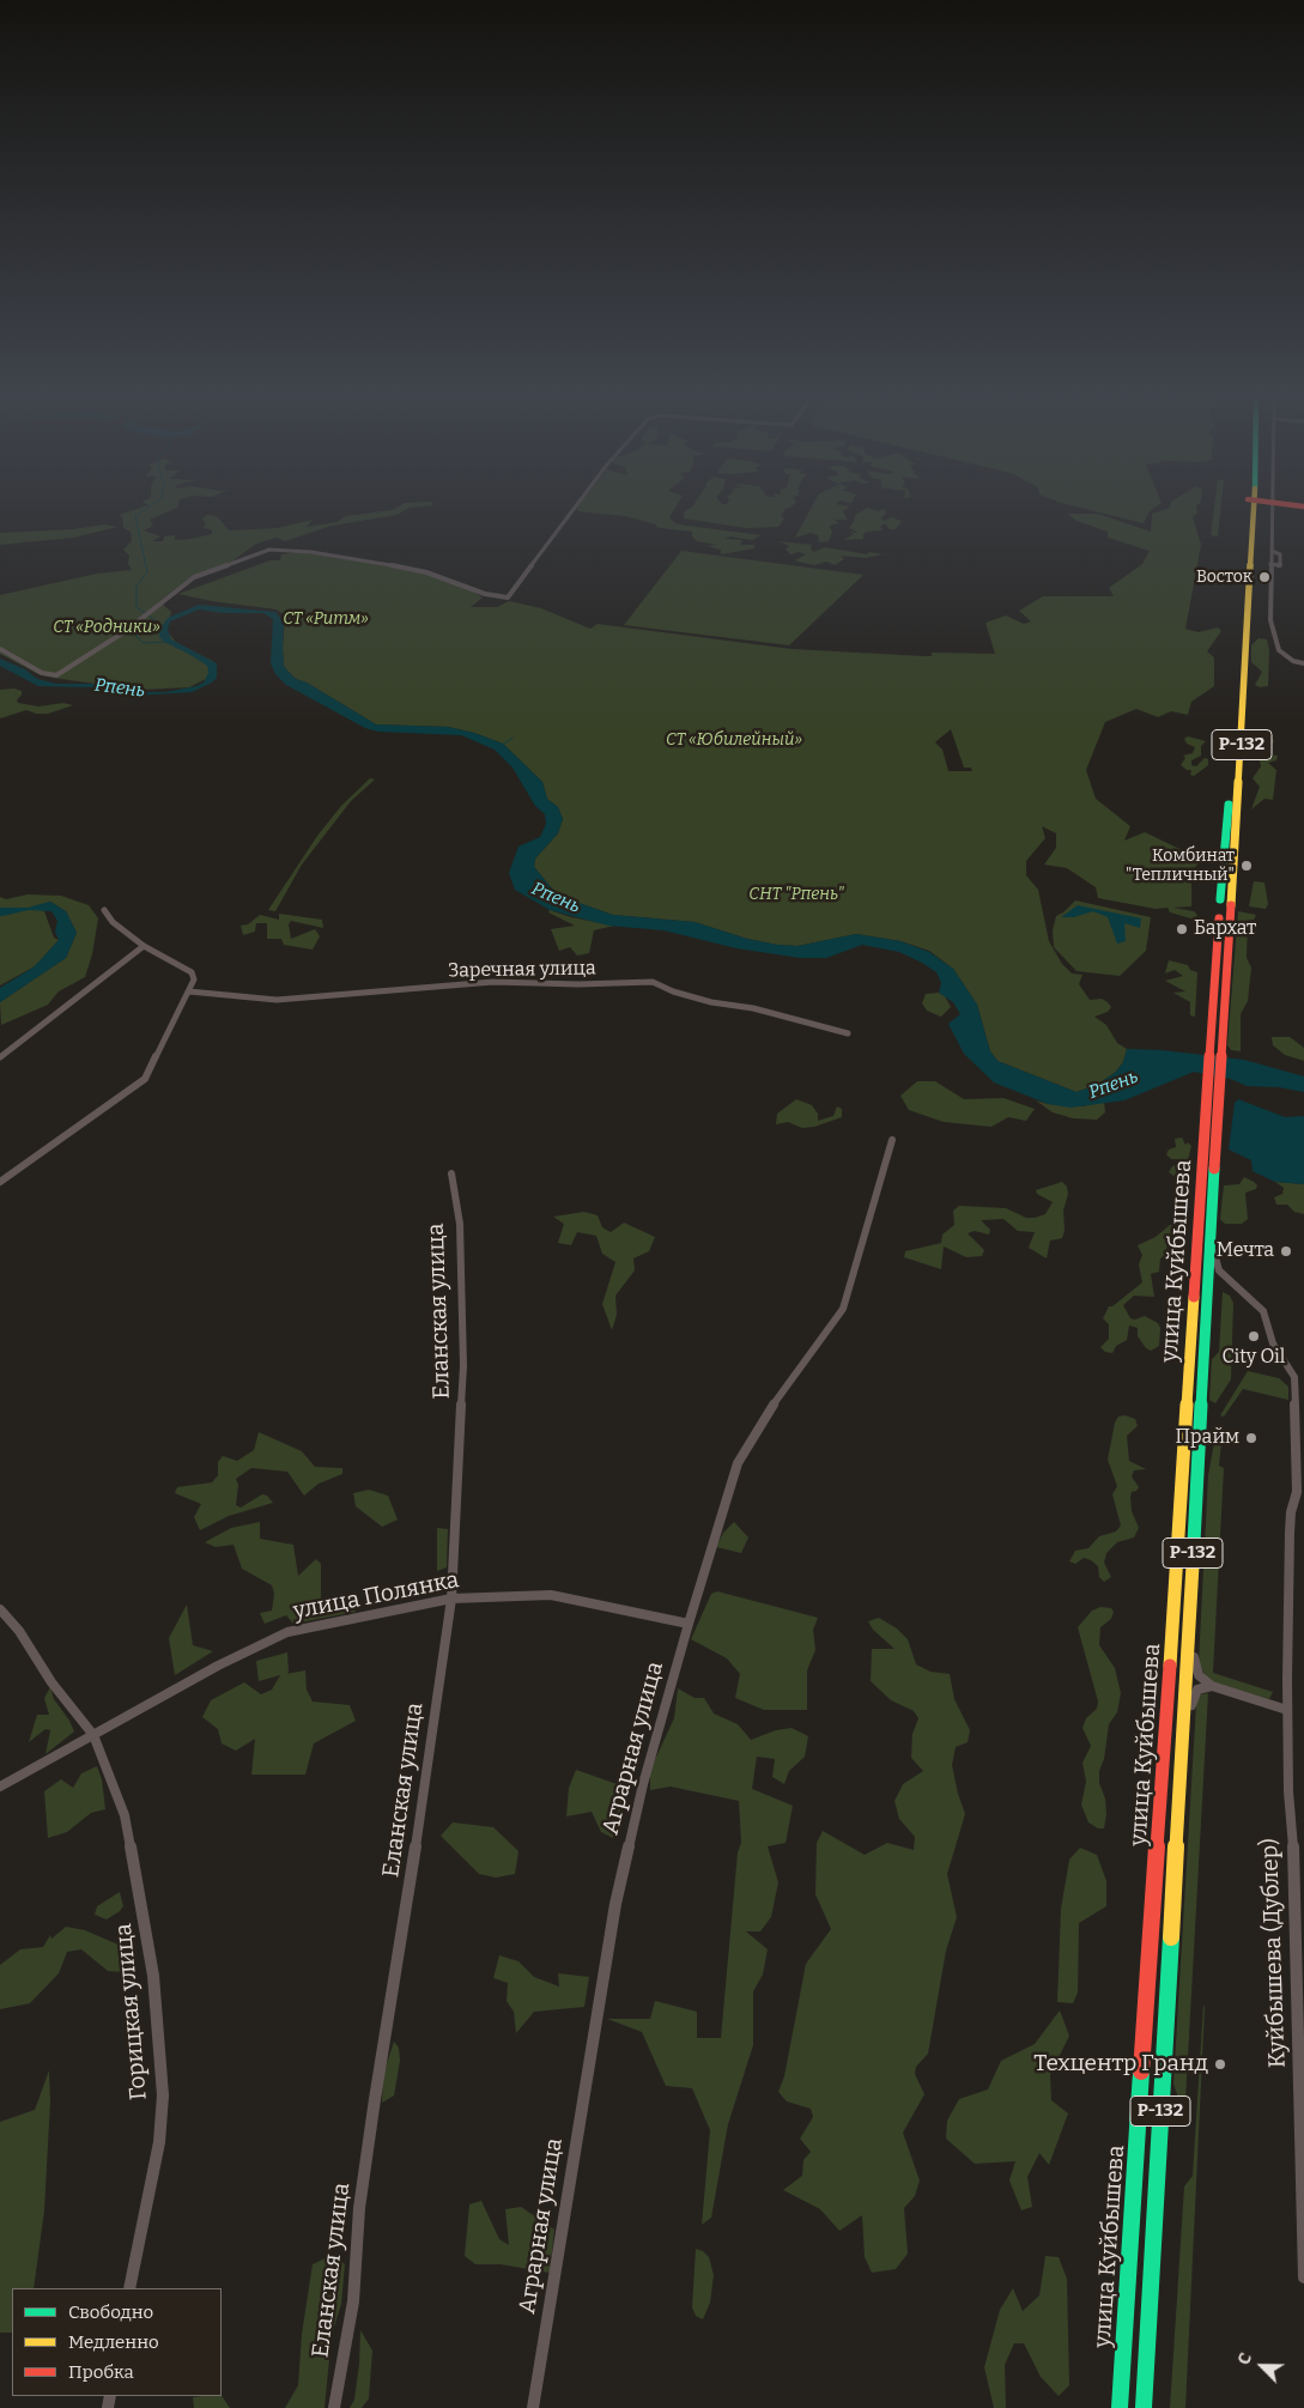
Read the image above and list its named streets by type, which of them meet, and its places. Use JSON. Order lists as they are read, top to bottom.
{
  "streets": {
    "main road": ["Р-132", "улица Куйбышева"],
    "street": [
      "Заречная улица",
      "Еланская улица",
      "улица Полянка",
      "Аграрная улица",
      "Куйбышева (Дублер)",
      "Горицкая улица"
    ]
  },
  "crossings": [
    ["Р-132", "улица Куйбышева"],
    ["улица Куйбышева", "Куйбышева (Дублер)"],
    ["Еланская улица", "улица Полянка"],
    ["улица Полянка", "Аграрная улица"],
    ["улица Полянка", "Горицкая улица"]
  ],
  "water": ["Рпень"],
  "parks": [
    "СТ «Ритм»",
    "СТ «Родники»",
    "СТ «Юбилейный»",
    "СНТ \"Рпень\""
  ],
  "places": [
    "Восток",
    "Комбинат \"Тепличный\"",
    "Бархат",
    "Мечта",
    "City Oil",
    "Прайм",
    "Техцентр Гранд"
  ],
  "legend": ["Свободно", "Медленно", "Пробка"],
  "north": "top left"
}
